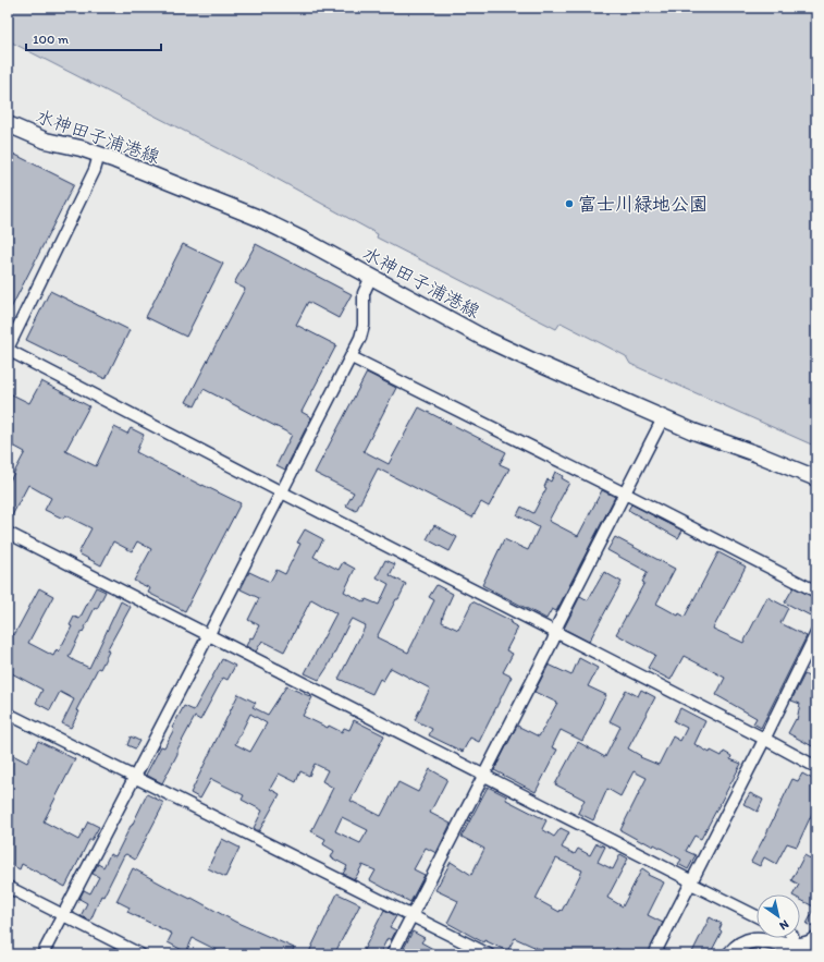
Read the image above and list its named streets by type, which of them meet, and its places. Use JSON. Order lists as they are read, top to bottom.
{
  "streets": {
    "main road": ["水神田子浦港線"]
  },
  "places": ["富士川緑地公園"],
  "scale_bar": "100 m",
  "north": "bottom right"
}
